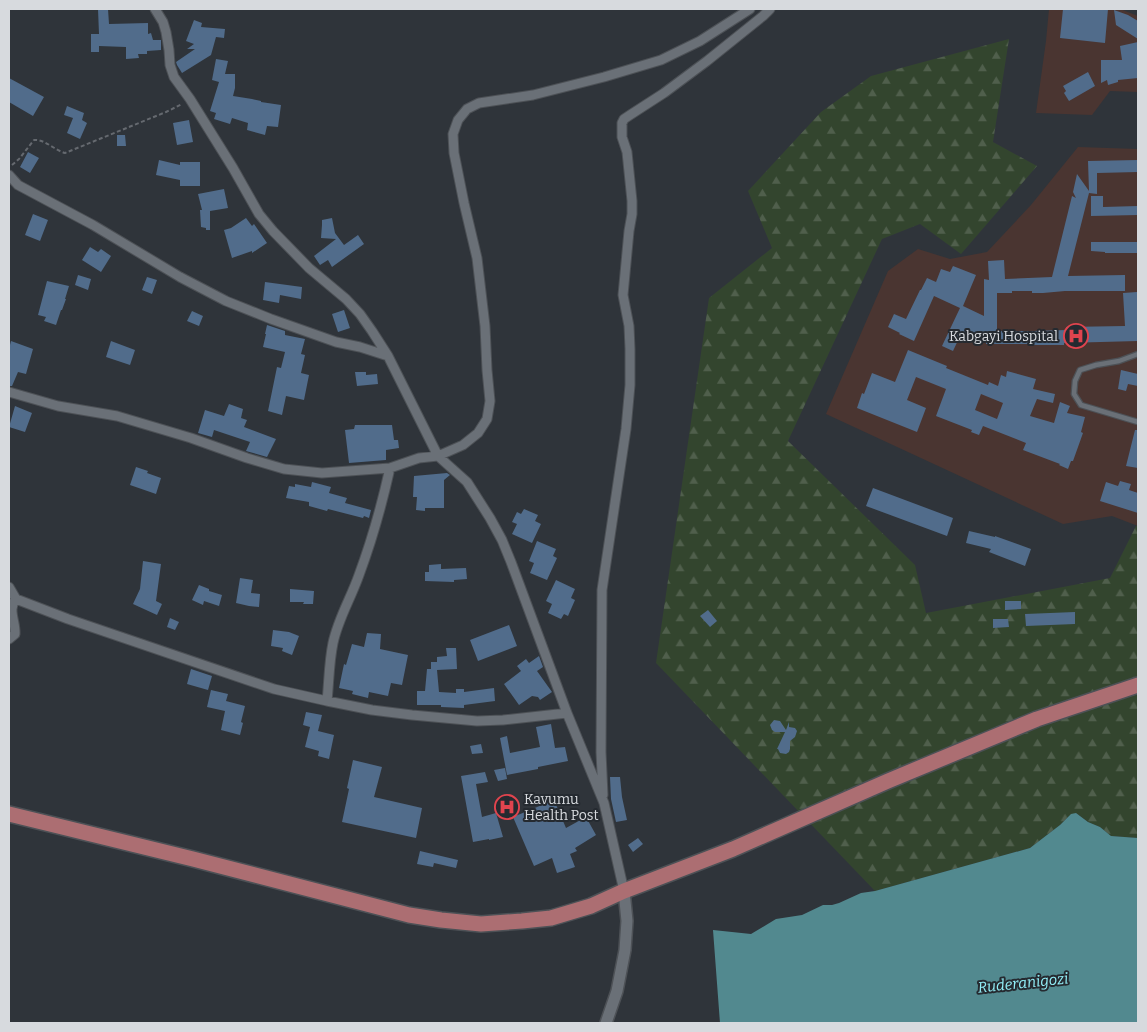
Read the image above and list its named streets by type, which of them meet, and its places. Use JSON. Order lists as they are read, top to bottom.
{
  "water": ["Ruderanigozi"],
  "places": {
    "hospital": ["Kabgayi Hospital", "Kavumu Health Post"]
  }
}
